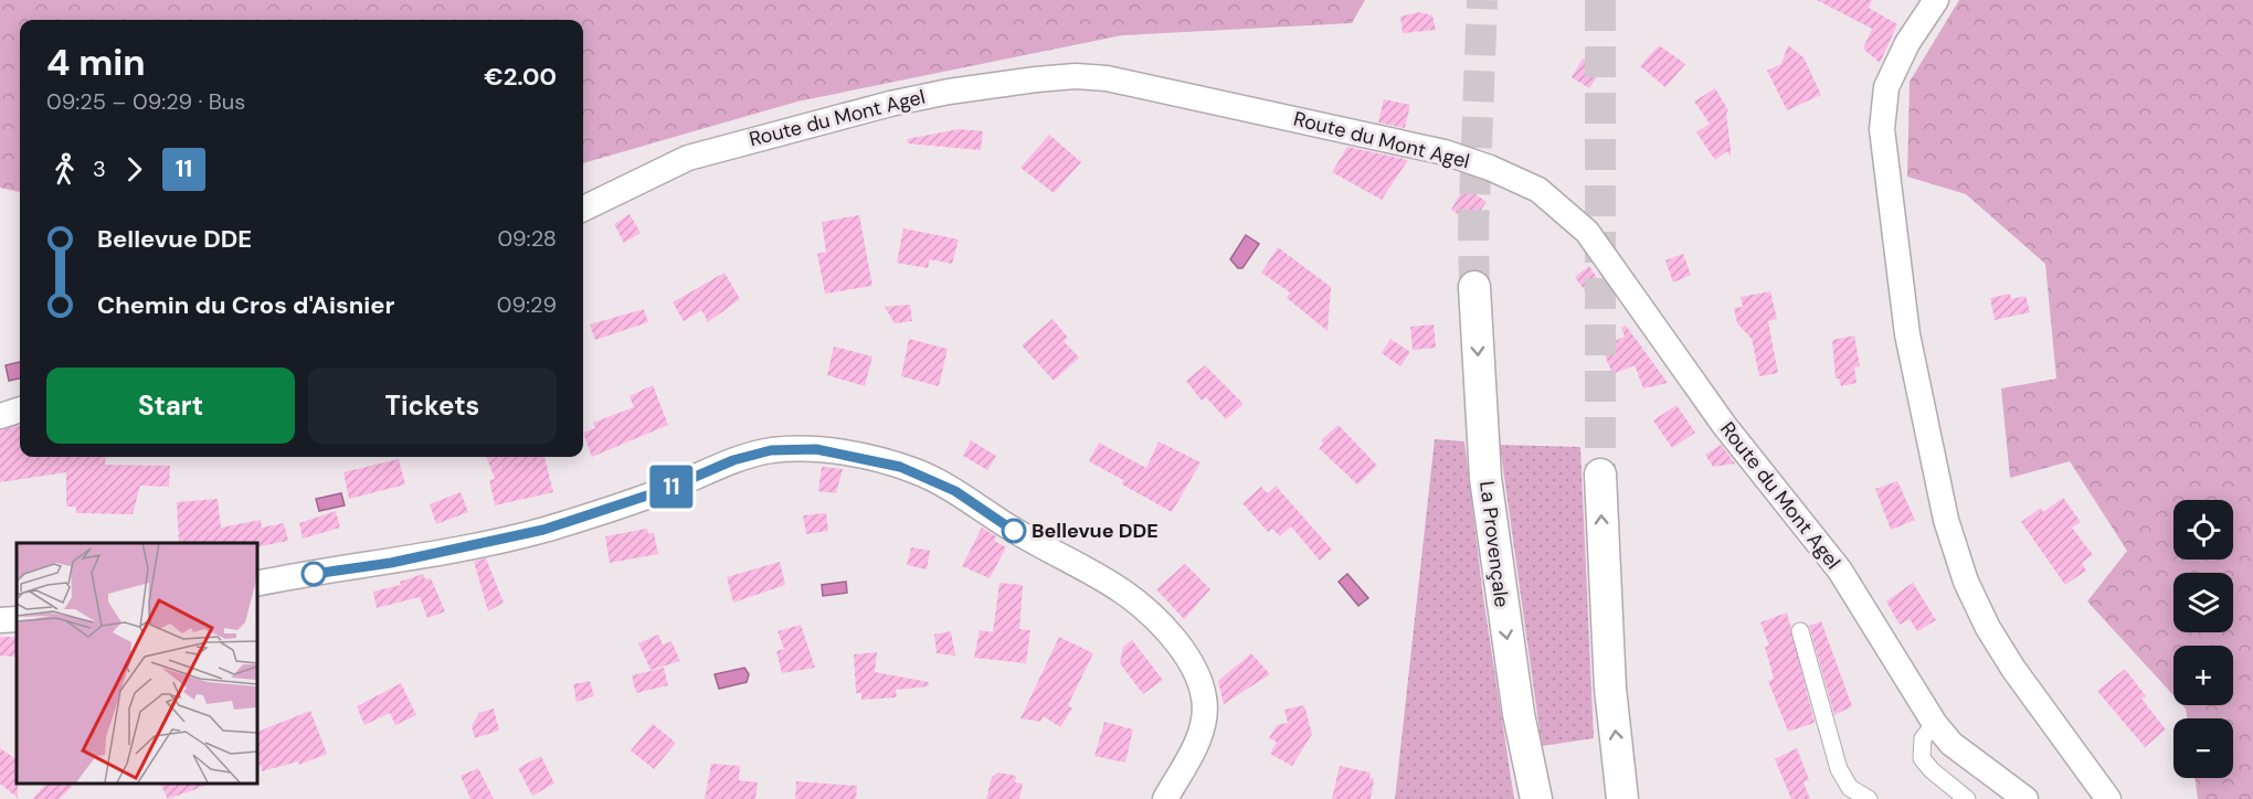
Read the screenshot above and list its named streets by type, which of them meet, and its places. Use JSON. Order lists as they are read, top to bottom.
{
  "streets": {
    "highway": ["La Provençale"],
    "street": ["Route du Mont Agel"]
  },
  "places": ["Bellevue DDE"],
  "lines": ["bus line 11"],
  "page": {
    "on_map": "11",
    "heading": ["4 min", "09:25 – 09:29 · Bus", "€2.00"],
    "legs": ["3", "11"],
    "list": [
      {
        "name": "Bellevue DDE",
        "value": "09:28"
      },
      {
        "name": "Chemin du Cros d'Aisnier",
        "value": "09:29"
      }
    ],
    "buttons": ["Start", "Tickets"],
    "map_buttons": ["+", "−"]
  }
}
